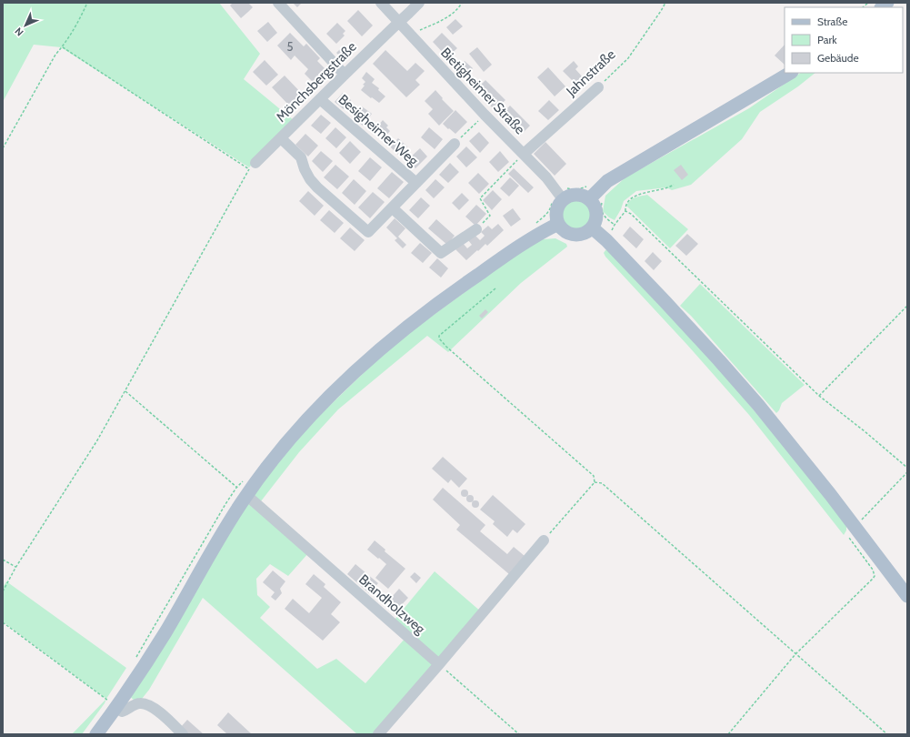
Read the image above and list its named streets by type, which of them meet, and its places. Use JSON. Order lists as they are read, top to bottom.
{
  "streets": {
    "street": [
      "Jahnstraße",
      "Mönchsbergstraße",
      "Bietigheimer Straße",
      "Besigheimer Weg",
      "Brandholzweg"
    ]
  },
  "crossings": [
    ["Jahnstraße", "Bietigheimer Straße"],
    ["Mönchsbergstraße", "Bietigheimer Straße"],
    ["Mönchsbergstraße", "Besigheimer Weg"]
  ],
  "house_numbers": ["5"],
  "legend": ["Straße", "Park", "Gebäude"],
  "north": "bottom left"
}
